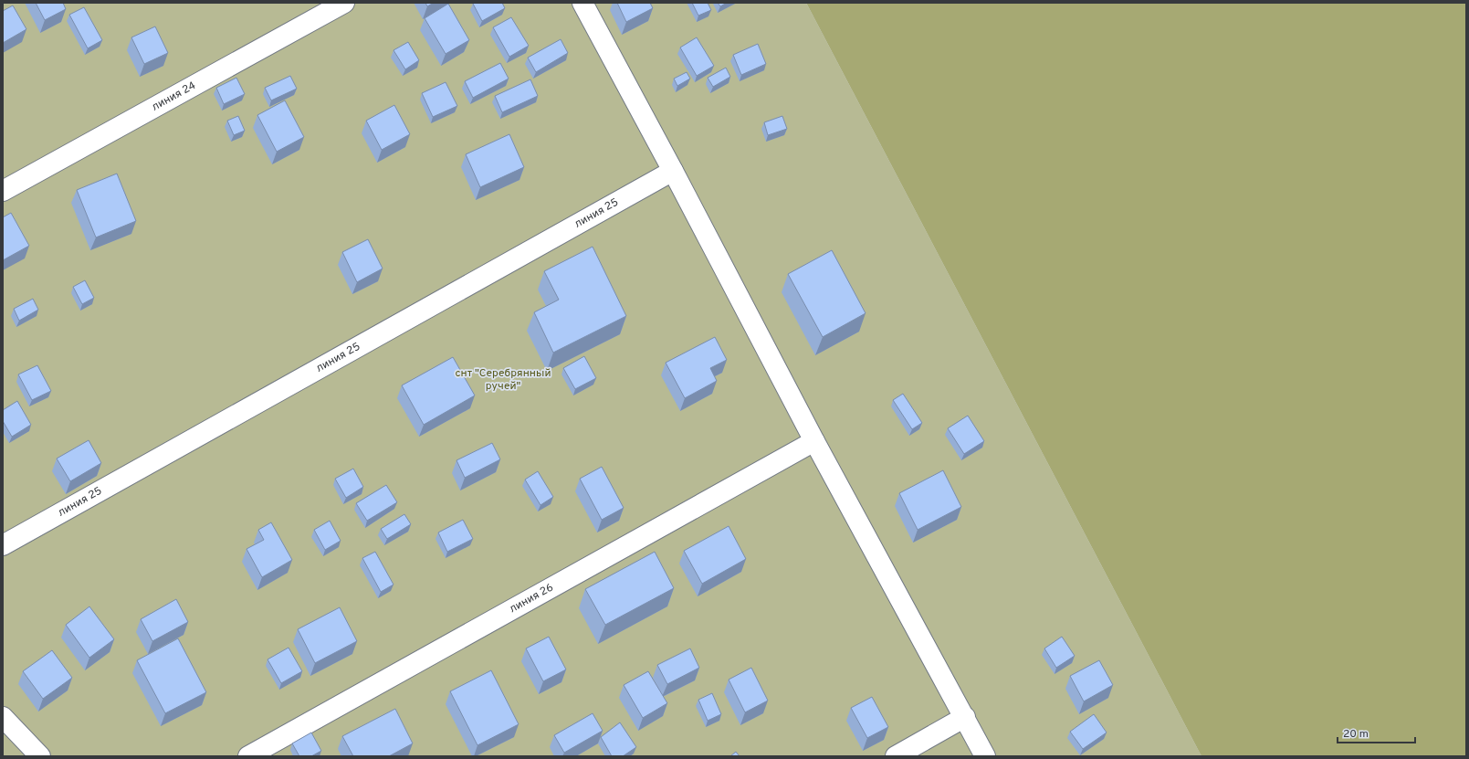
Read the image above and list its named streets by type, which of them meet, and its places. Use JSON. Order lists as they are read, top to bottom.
{
  "streets": {
    "street": ["линия 24", "линия 25", "линия 26"]
  },
  "parks": ["снт \"Серебрянный ручей\""],
  "scale_bar": "20 m"
}
